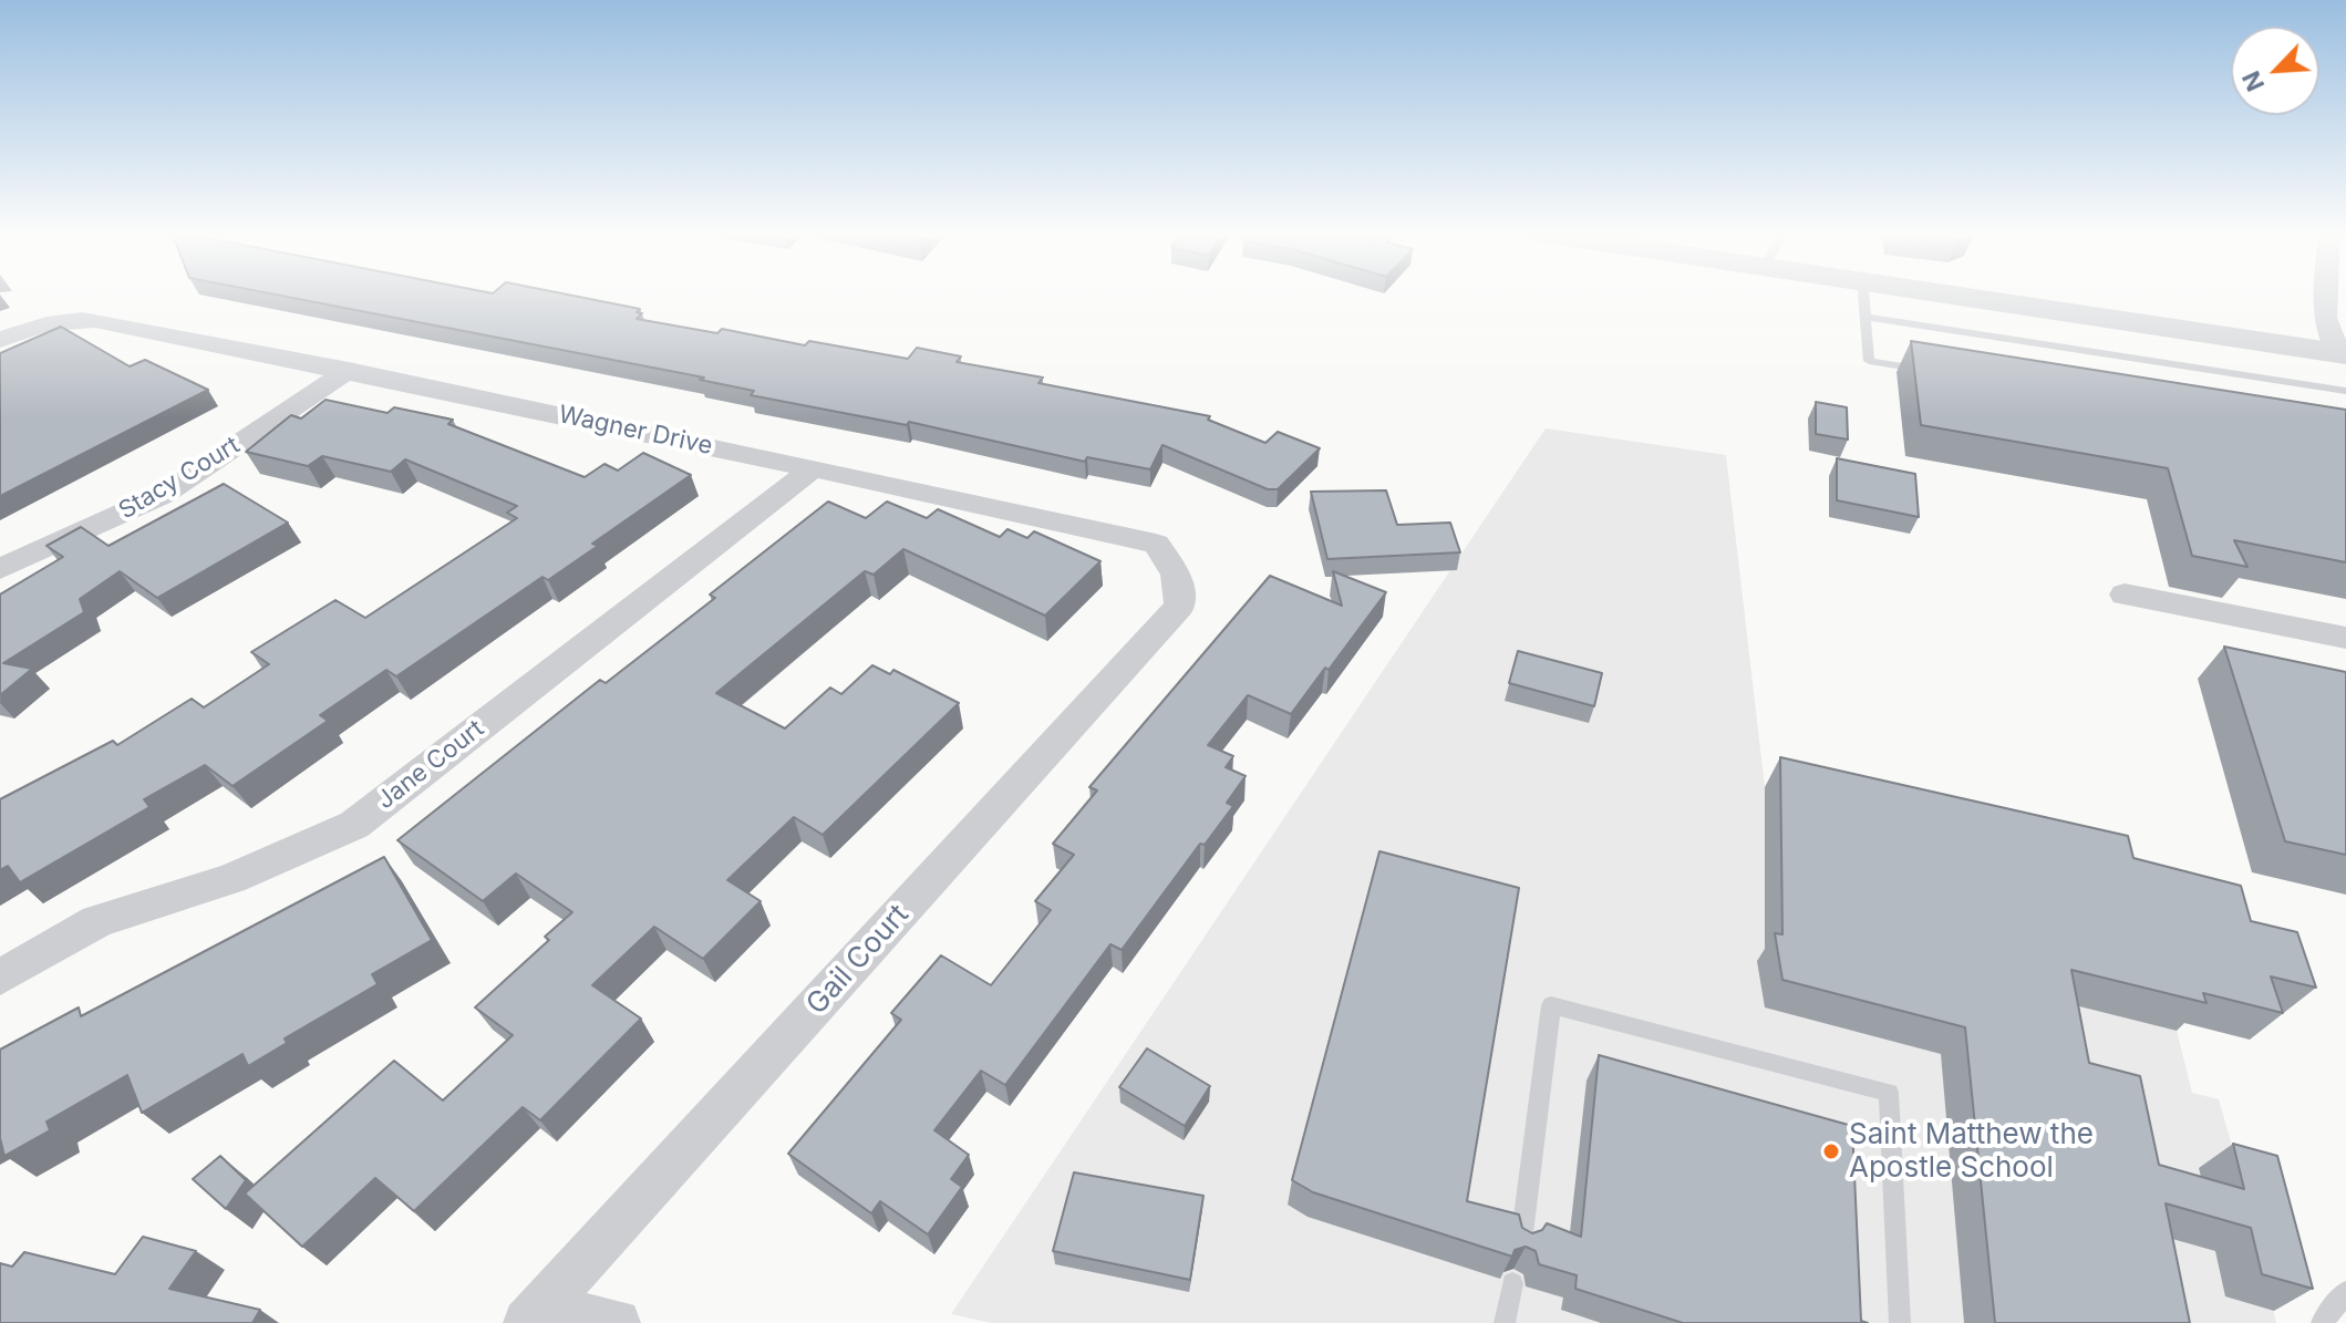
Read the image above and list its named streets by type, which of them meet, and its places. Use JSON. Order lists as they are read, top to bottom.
{
  "streets": {
    "street": [
      "Wagner Drive",
      "Stacy Court",
      "Jane Court",
      "Gail Court"
    ]
  },
  "crossings": [
    ["Wagner Drive", "Stacy Court"],
    ["Wagner Drive", "Jane Court"],
    ["Wagner Drive", "Gail Court"]
  ],
  "places": ["Saint Matthew the Apostle School"],
  "north": "bottom left"
}
